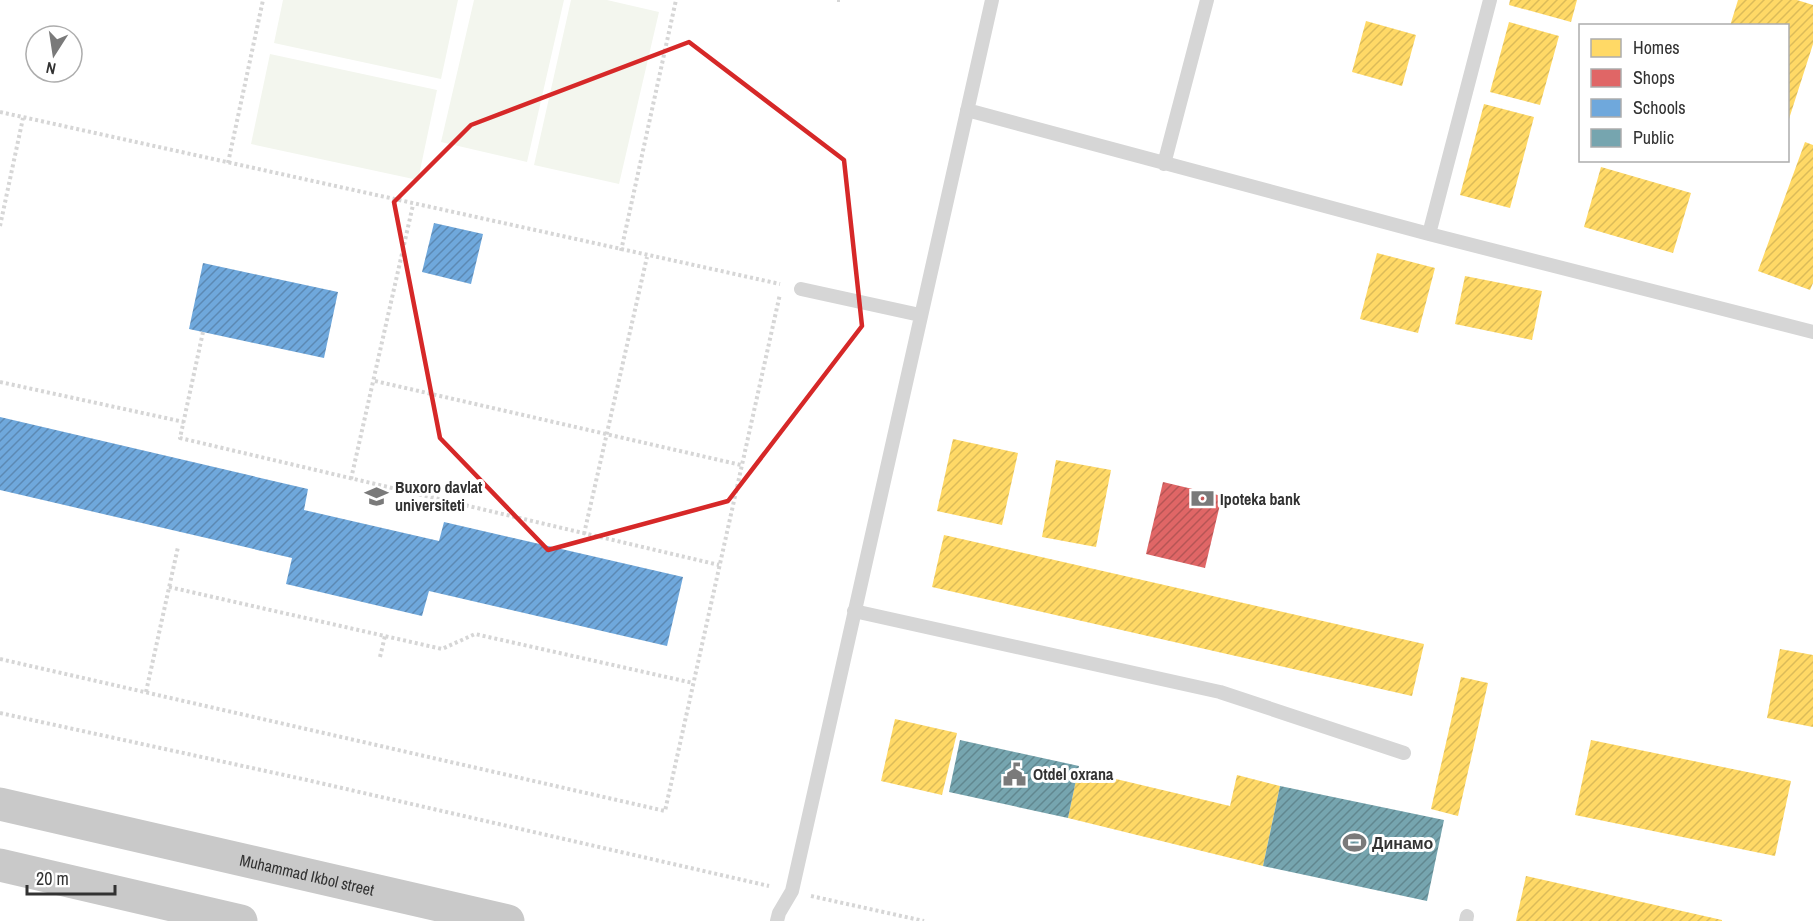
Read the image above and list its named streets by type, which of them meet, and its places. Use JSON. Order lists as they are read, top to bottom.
{
  "streets": {
    "main road": ["Muhammad Ikbol street"]
  },
  "places": {
    "school or university": ["Buxoro davlat universiteti"],
    "bank": ["Ipoteka bank"],
    "public building": ["Otdel oxrana"],
    "sports": ["Динамо"]
  },
  "legend": [
    "Homes",
    "Shops",
    "Schools",
    "Public"
  ],
  "scale_bar": "20 m",
  "north": "bottom"
}
